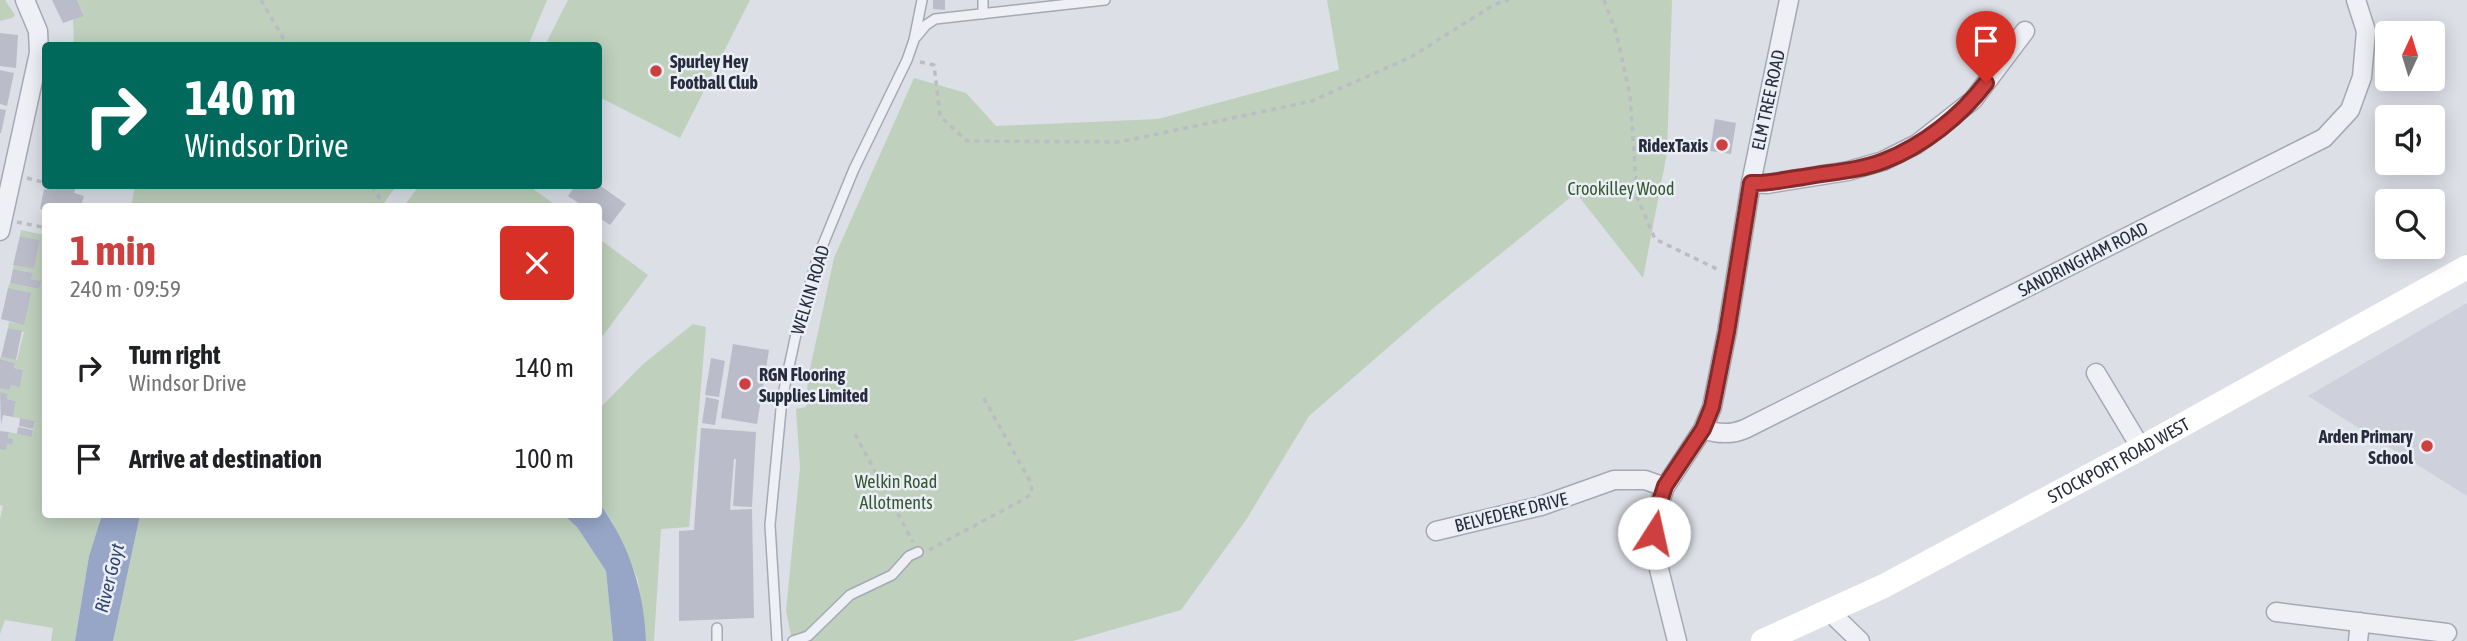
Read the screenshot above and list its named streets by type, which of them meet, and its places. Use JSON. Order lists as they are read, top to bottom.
{
  "streets": {
    "main road": ["STOCKPORT ROAD WEST"],
    "street": ["ELM TREE ROAD", "SANDRINGHAM ROAD", "BELVEDERE DRIVE"],
    "lane": ["WELKIN ROAD"]
  },
  "crossings": [
    ["ELM TREE ROAD", "SANDRINGHAM ROAD"],
    ["ELM TREE ROAD", "BELVEDERE DRIVE"]
  ],
  "water": ["River Goyt"],
  "parks": ["Crookilley Wood", "Welkin Road Allotments"],
  "places": [
    "Spurley Hey Football Club",
    "RidexTaxis",
    "RGN Flooring Supplies Limited",
    "Arden Primary School"
  ],
  "north": "top",
  "page": {
    "turn": ["140 m", "Windsor Drive"],
    "heading": ["1 min", "240 m · 09:59"],
    "list": [
      {
        "name": "Turn right",
        "note": "Windsor Drive",
        "value": "140 m"
      },
      {
        "name": "Arrive at destination",
        "value": "100 m"
      }
    ]
  }
}
